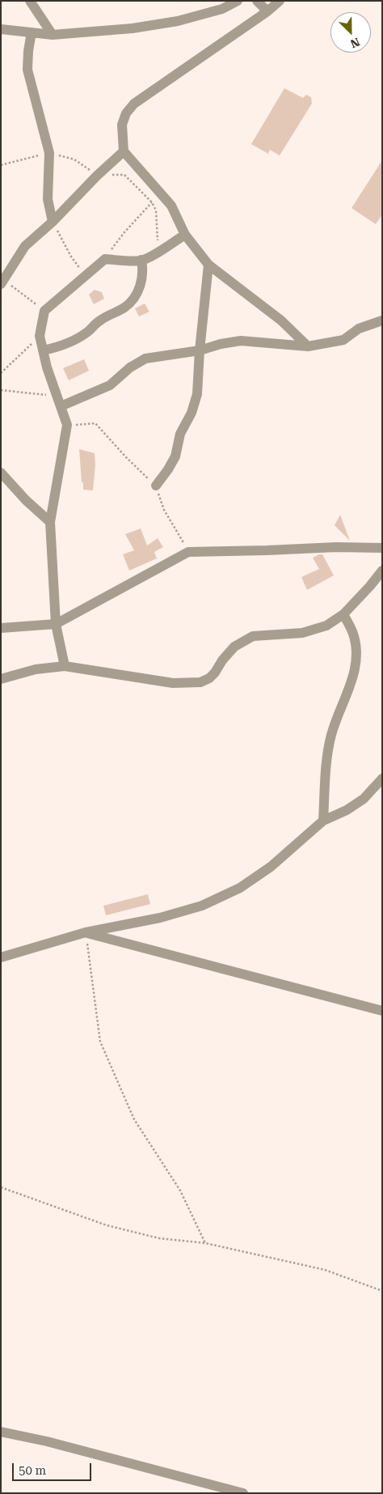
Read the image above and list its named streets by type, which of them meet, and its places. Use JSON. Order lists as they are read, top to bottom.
{
  "scale_bar": "50 m",
  "north": "bottom right"
}
